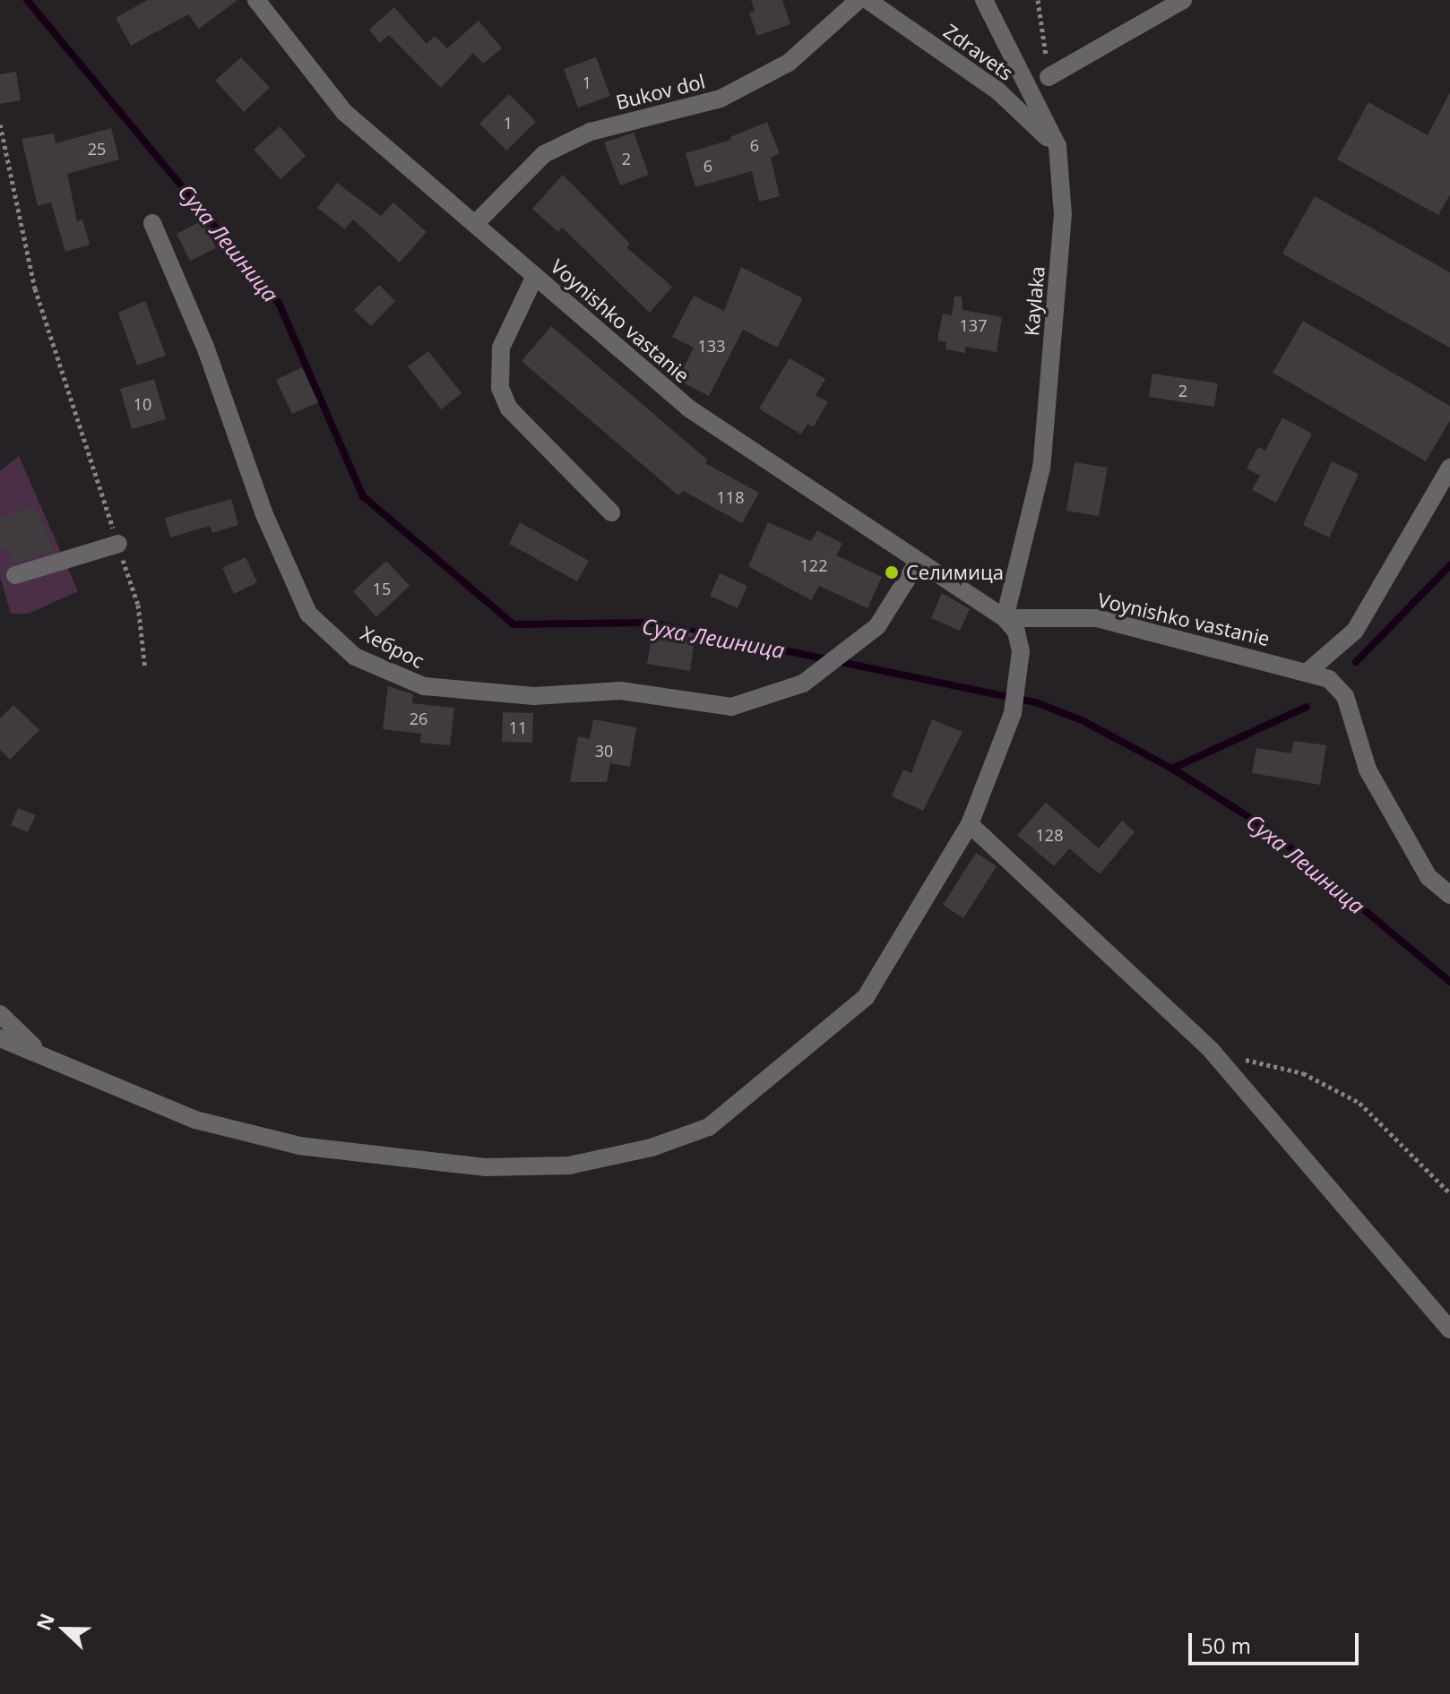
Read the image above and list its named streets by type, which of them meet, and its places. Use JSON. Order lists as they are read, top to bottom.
{
  "streets": {
    "street": [
      "Zdravets",
      "Bukov dol",
      "Kaylaka",
      "Voynishko vastanie",
      "Хеброс"
    ]
  },
  "crossings": [
    ["Zdravets", "Kaylaka"],
    ["Bukov dol", "Voynishko vastanie"],
    ["Kaylaka", "Voynishko vastanie"],
    ["Voynishko vastanie", "Хеброс"]
  ],
  "water": ["Суха Лешница"],
  "places": ["Селимица"],
  "house_numbers": [
    "1",
    "1",
    "6",
    "25",
    "2",
    "6",
    "137",
    "133",
    "2",
    "10",
    "118",
    "122",
    "15",
    "26",
    "11",
    "30",
    "128"
  ],
  "scale_bar": "50 m",
  "north": "left"
}
